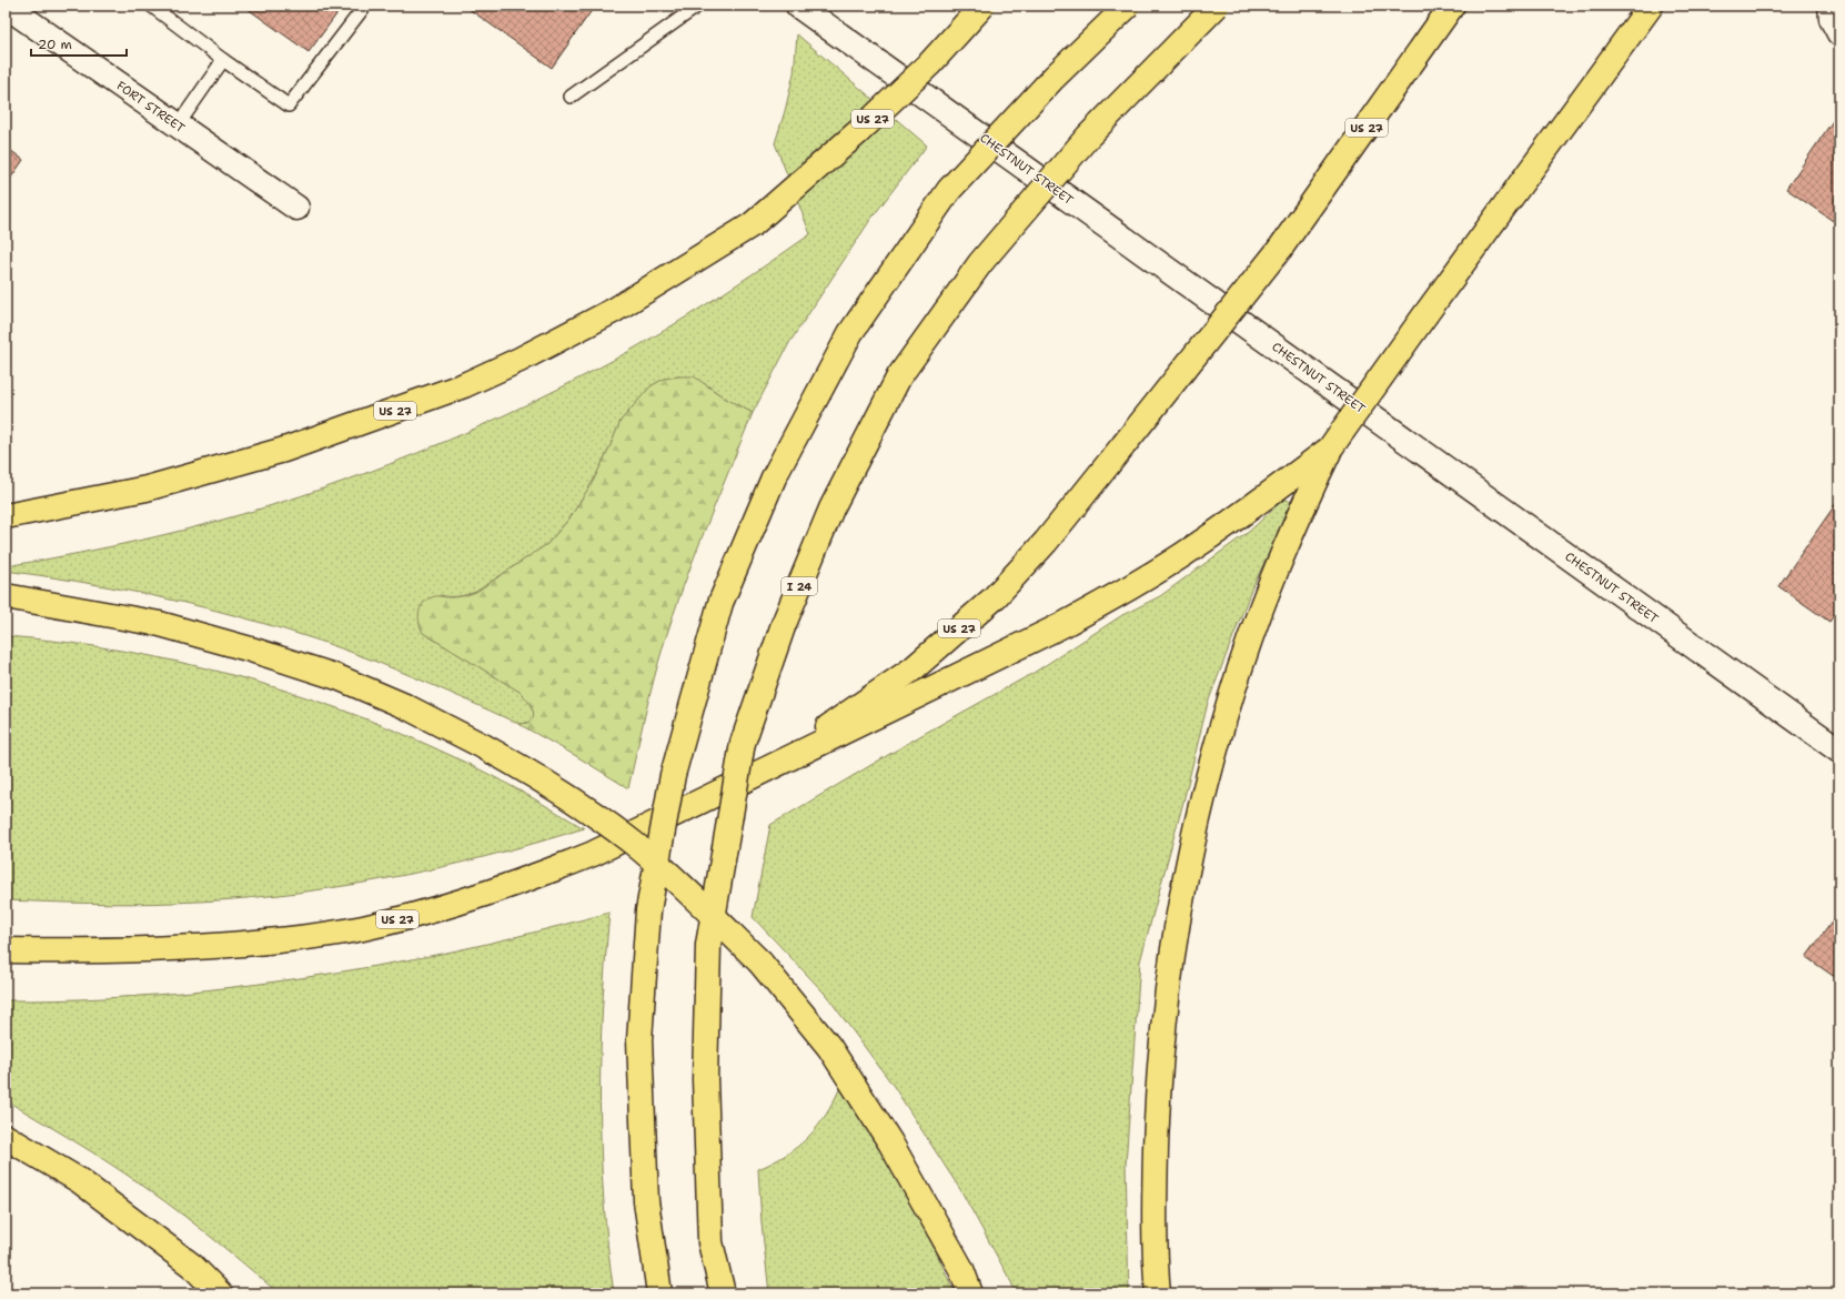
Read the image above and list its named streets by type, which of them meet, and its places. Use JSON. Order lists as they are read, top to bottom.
{
  "streets": {
    "highway": ["US 27", "I 24"],
    "street": ["FORT STREET", "CHESTNUT STREET"]
  },
  "scale_bar": "20 m"
}
